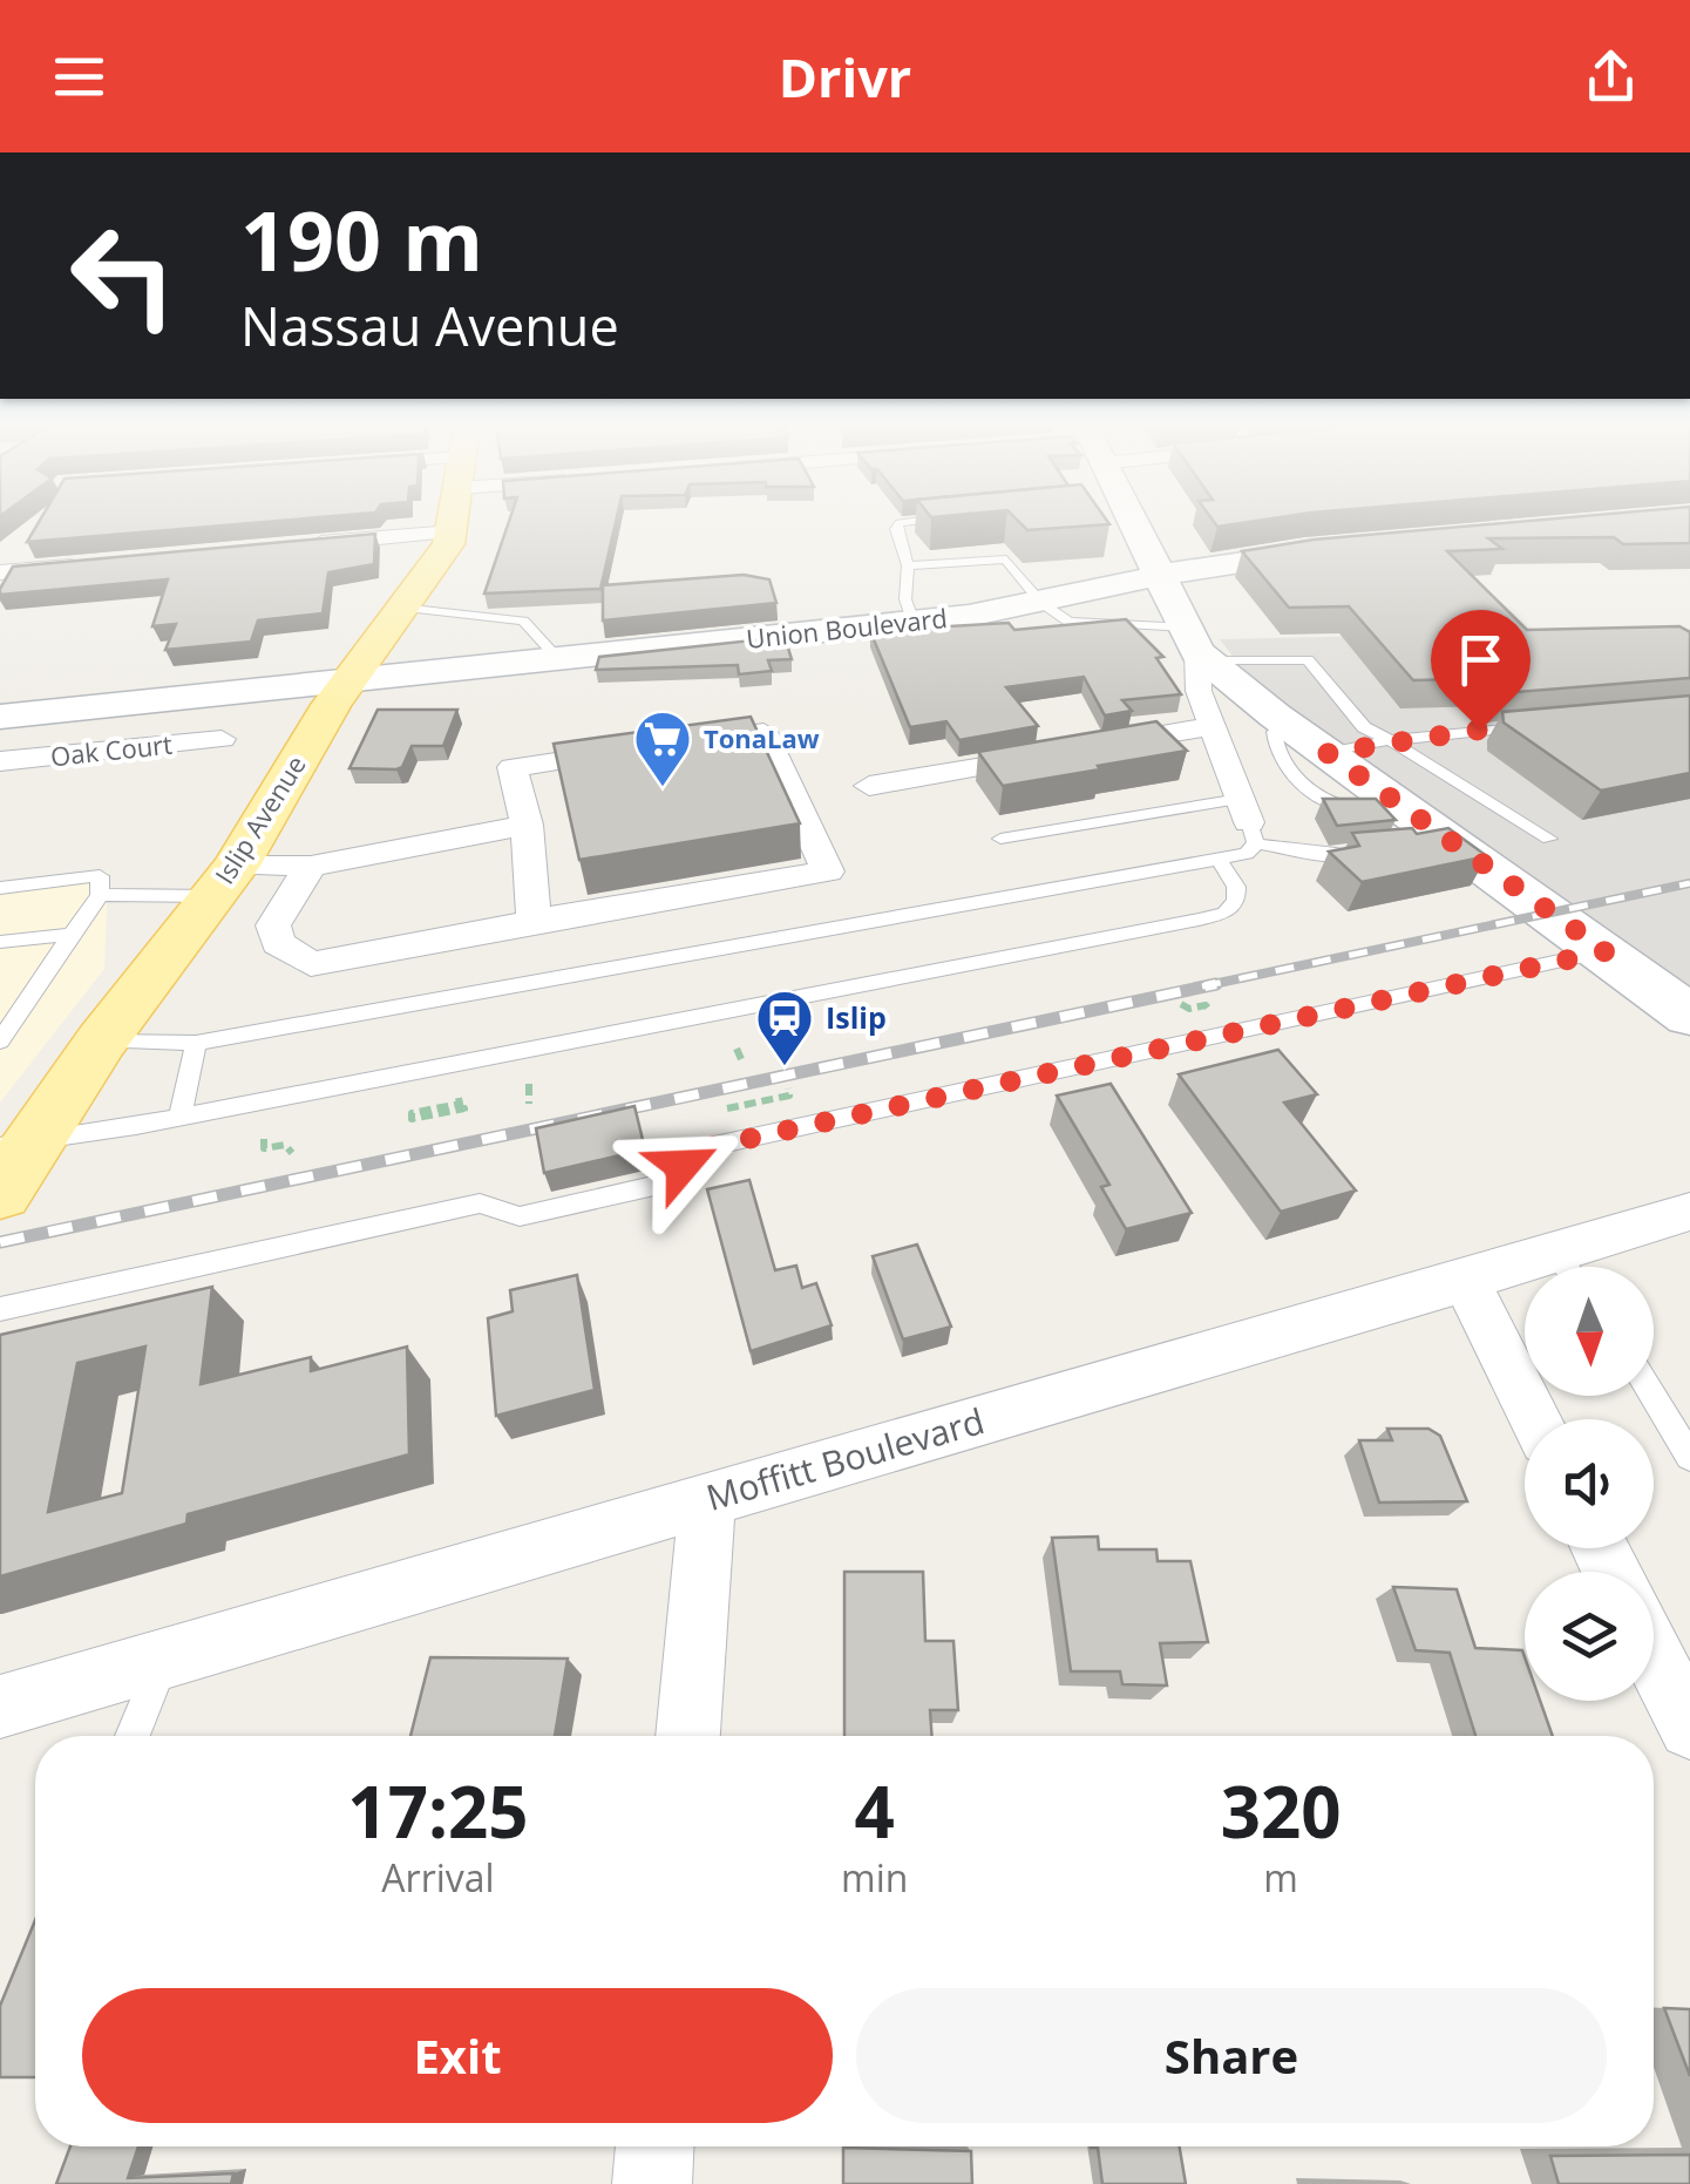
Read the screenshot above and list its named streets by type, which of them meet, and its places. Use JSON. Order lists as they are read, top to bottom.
{
  "streets": {
    "main road": ["Union Boulevard", "Islip Avenue"],
    "street": ["Oak Court", "Moffitt Boulevard"]
  },
  "crossings": [
    ["Union Boulevard", "Islip Avenue"]
  ],
  "places": {
    "supermarket": ["TonaLaw"],
    "station": ["Islip"]
  },
  "north": "bottom",
  "page": {
    "header": "Drivr",
    "turn": ["190 m", "Nassau Avenue"],
    "eta": [
      "17:25",
      "Arrival",
      "4",
      "min",
      "320",
      "m"
    ],
    "buttons": ["Exit", "Share"]
  }
}
